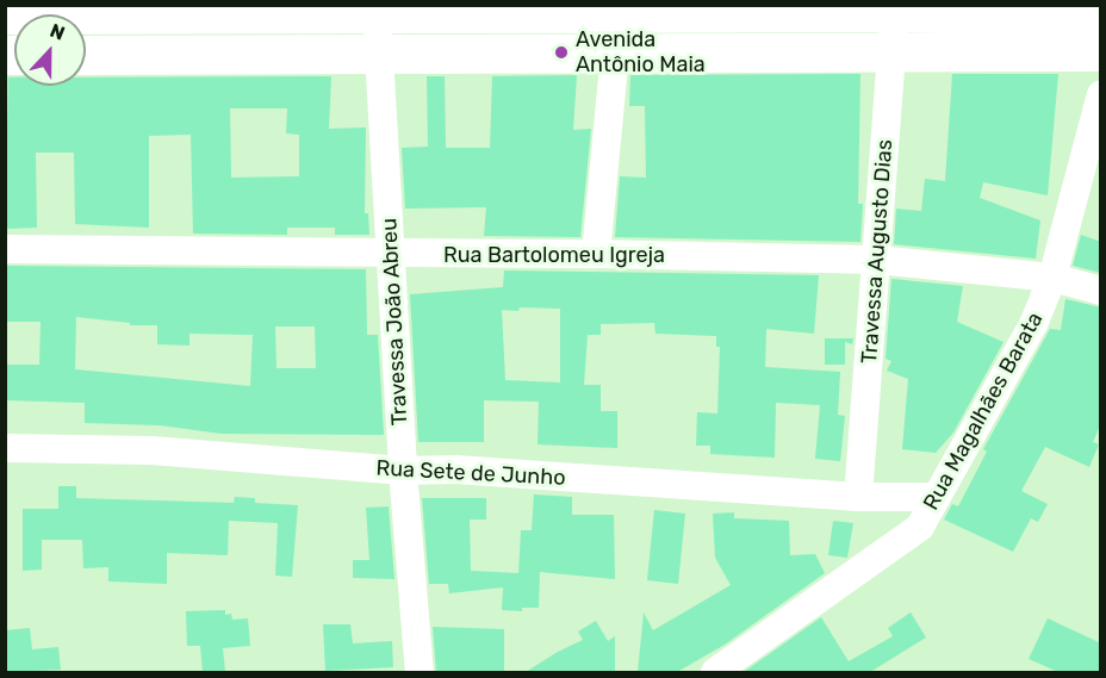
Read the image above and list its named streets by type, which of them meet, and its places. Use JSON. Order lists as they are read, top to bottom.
{
  "streets": {
    "street": [
      "Travessa Augusto Dias",
      "Rua Bartolomeu Igreja",
      "Travessa João Abreu",
      "Rua Magalhães Barata",
      "Rua Sete de Junho"
    ]
  },
  "crossings": [
    ["Travessa Augusto Dias", "Rua Bartolomeu Igreja"],
    ["Travessa Augusto Dias", "Rua Sete de Junho"],
    ["Rua Bartolomeu Igreja", "Travessa João Abreu"],
    ["Rua Bartolomeu Igreja", "Rua Magalhães Barata"],
    ["Travessa João Abreu", "Rua Sete de Junho"],
    ["Rua Magalhães Barata", "Rua Sete de Junho"]
  ],
  "places": ["Avenida Antônio Maia"],
  "north": "top"
}
